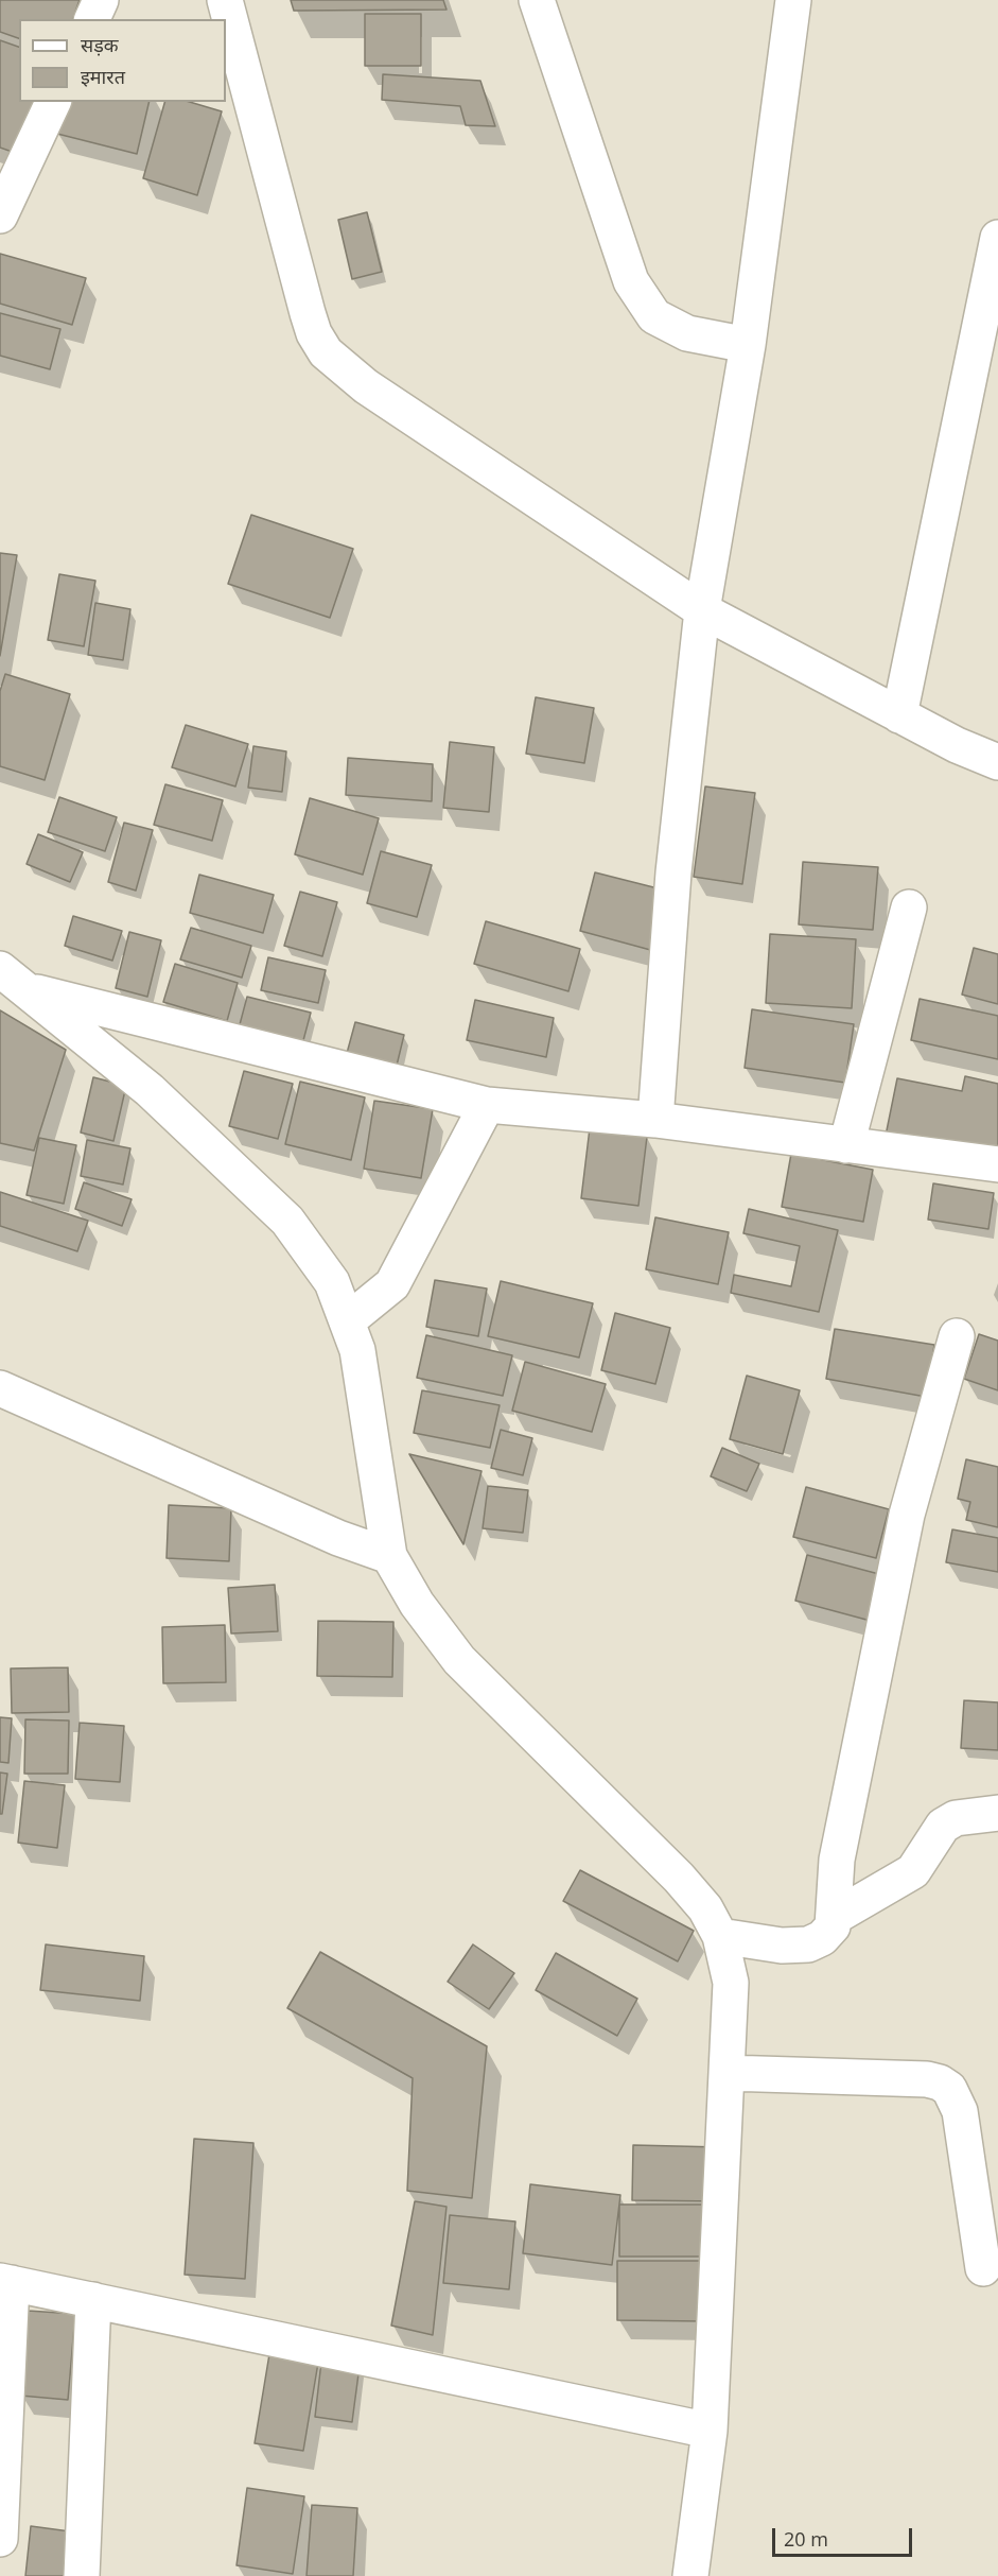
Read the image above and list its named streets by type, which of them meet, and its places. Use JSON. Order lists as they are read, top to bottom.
{
  "legend": ["सड़क", "इमारत"],
  "scale_bar": "20 m"
}
